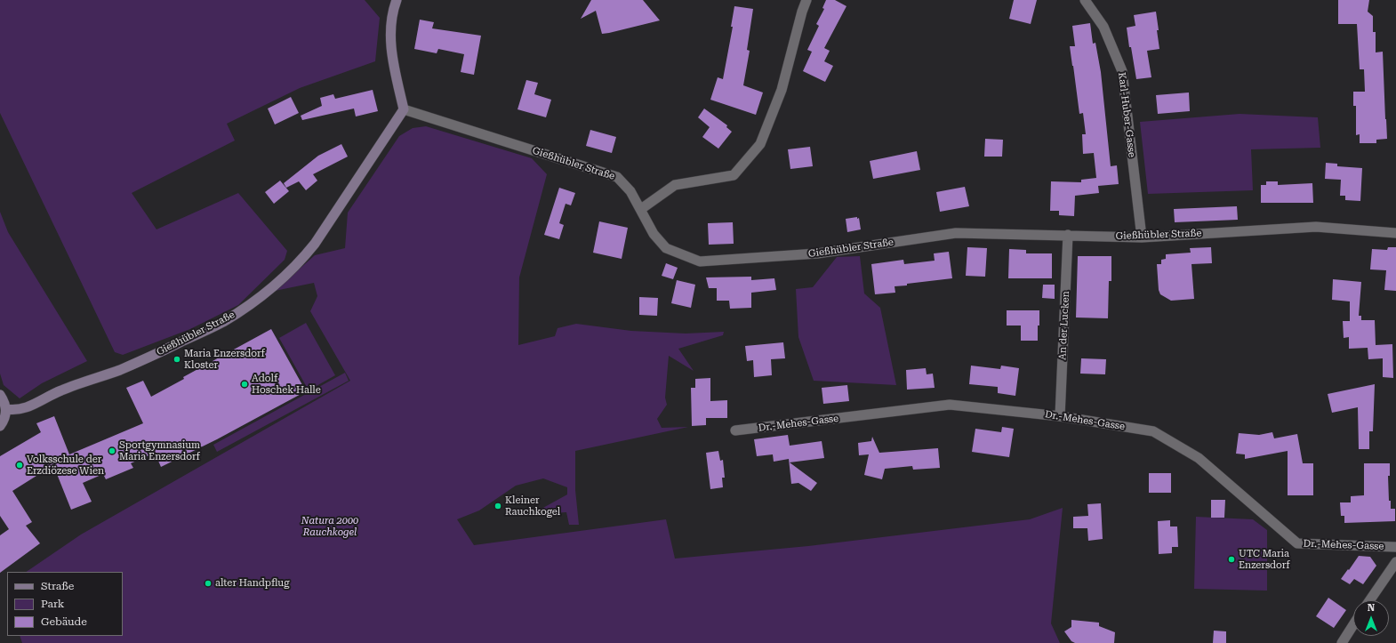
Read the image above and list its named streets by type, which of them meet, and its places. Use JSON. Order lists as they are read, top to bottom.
{
  "streets": {
    "main road": ["Gießhübler Straße"],
    "street": ["Karl-Huber-Gasse", "An der Lucken", "Dr.-Mehes-Gasse"]
  },
  "crossings": [
    ["Karl-Huber-Gasse", "Gießhübler Straße"],
    ["Gießhübler Straße", "An der Lucken"],
    ["An der Lucken", "Dr.-Mehes-Gasse"]
  ],
  "parks": ["Natura 2000 Rauchkogel"],
  "places": [
    "Maria Enzersdorf Kloster",
    "Adolf Hoschek Halle",
    "Sportgymnasium Maria Enzersdorf",
    "Volksschule der Erzdiözese Wien",
    "Kleiner Rauchkogel",
    "UTC Maria Enzersdorf",
    "alter Handpflug"
  ],
  "legend": ["Straße", "Park", "Gebäude"],
  "north": "top"
}
